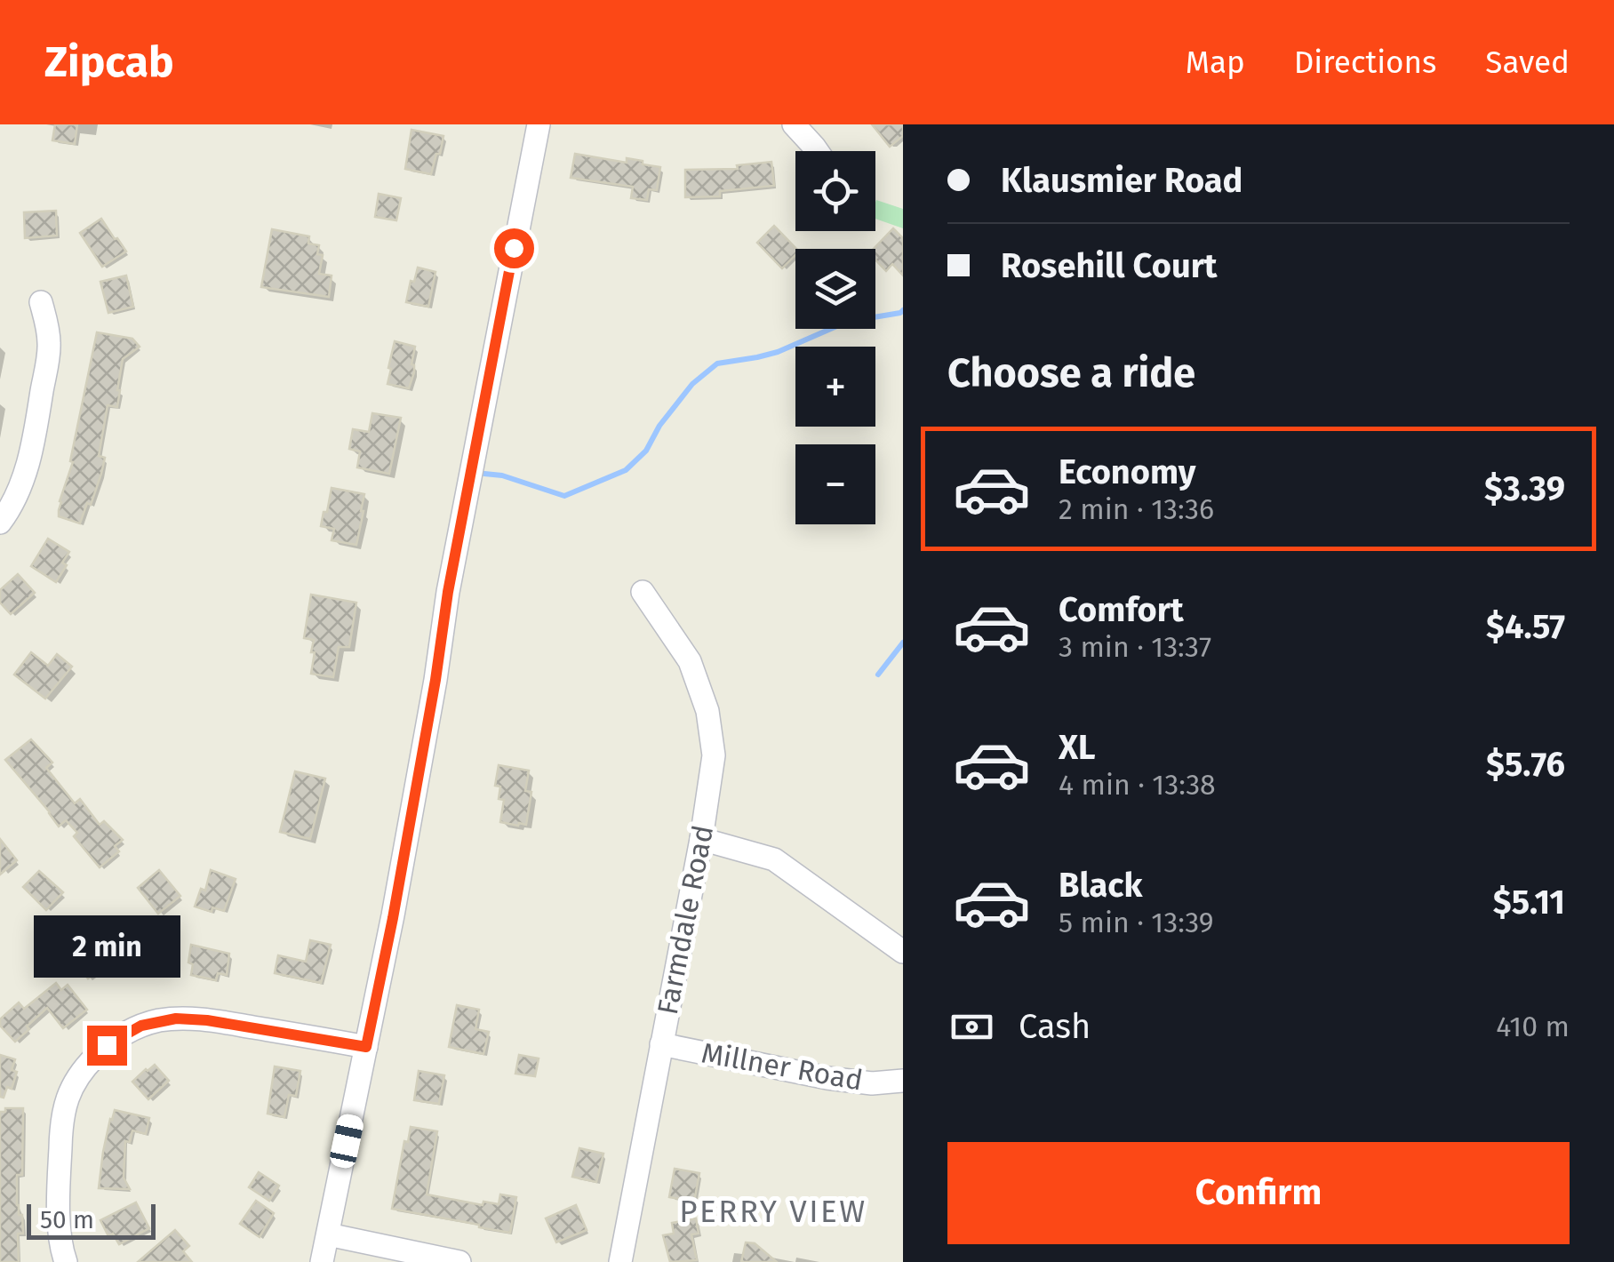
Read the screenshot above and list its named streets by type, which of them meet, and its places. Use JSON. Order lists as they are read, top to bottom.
{
  "streets": {
    "street": ["Farmdale Road", "Millner Road"]
  },
  "crossings": [
    ["Farmdale Road", "Millner Road"]
  ],
  "districts": ["PERRY VIEW"],
  "scale_bar": "50 m",
  "page": {
    "header": "Zipcab",
    "nav": ["Map", "Directions", "Saved"],
    "banner": ["Klausmier Road", "Rosehill Court"],
    "map_buttons": ["+", "−"],
    "heading": "Choose a ride",
    "list": [
      {
        "name": "Economy",
        "note": "2 min · 13:36",
        "value": "$3.39"
      },
      {
        "name": "Comfort",
        "note": "3 min · 13:37",
        "value": "$4.57"
      },
      {
        "name": "XL",
        "note": "4 min · 13:38",
        "value": "$5.76"
      },
      {
        "name": "Black",
        "note": "5 min · 13:39",
        "value": "$5.11"
      }
    ],
    "bubble": "2 min",
    "pay": ["Cash", "410 m"],
    "buttons": "Confirm",
    "scale": "50 m"
  }
}
